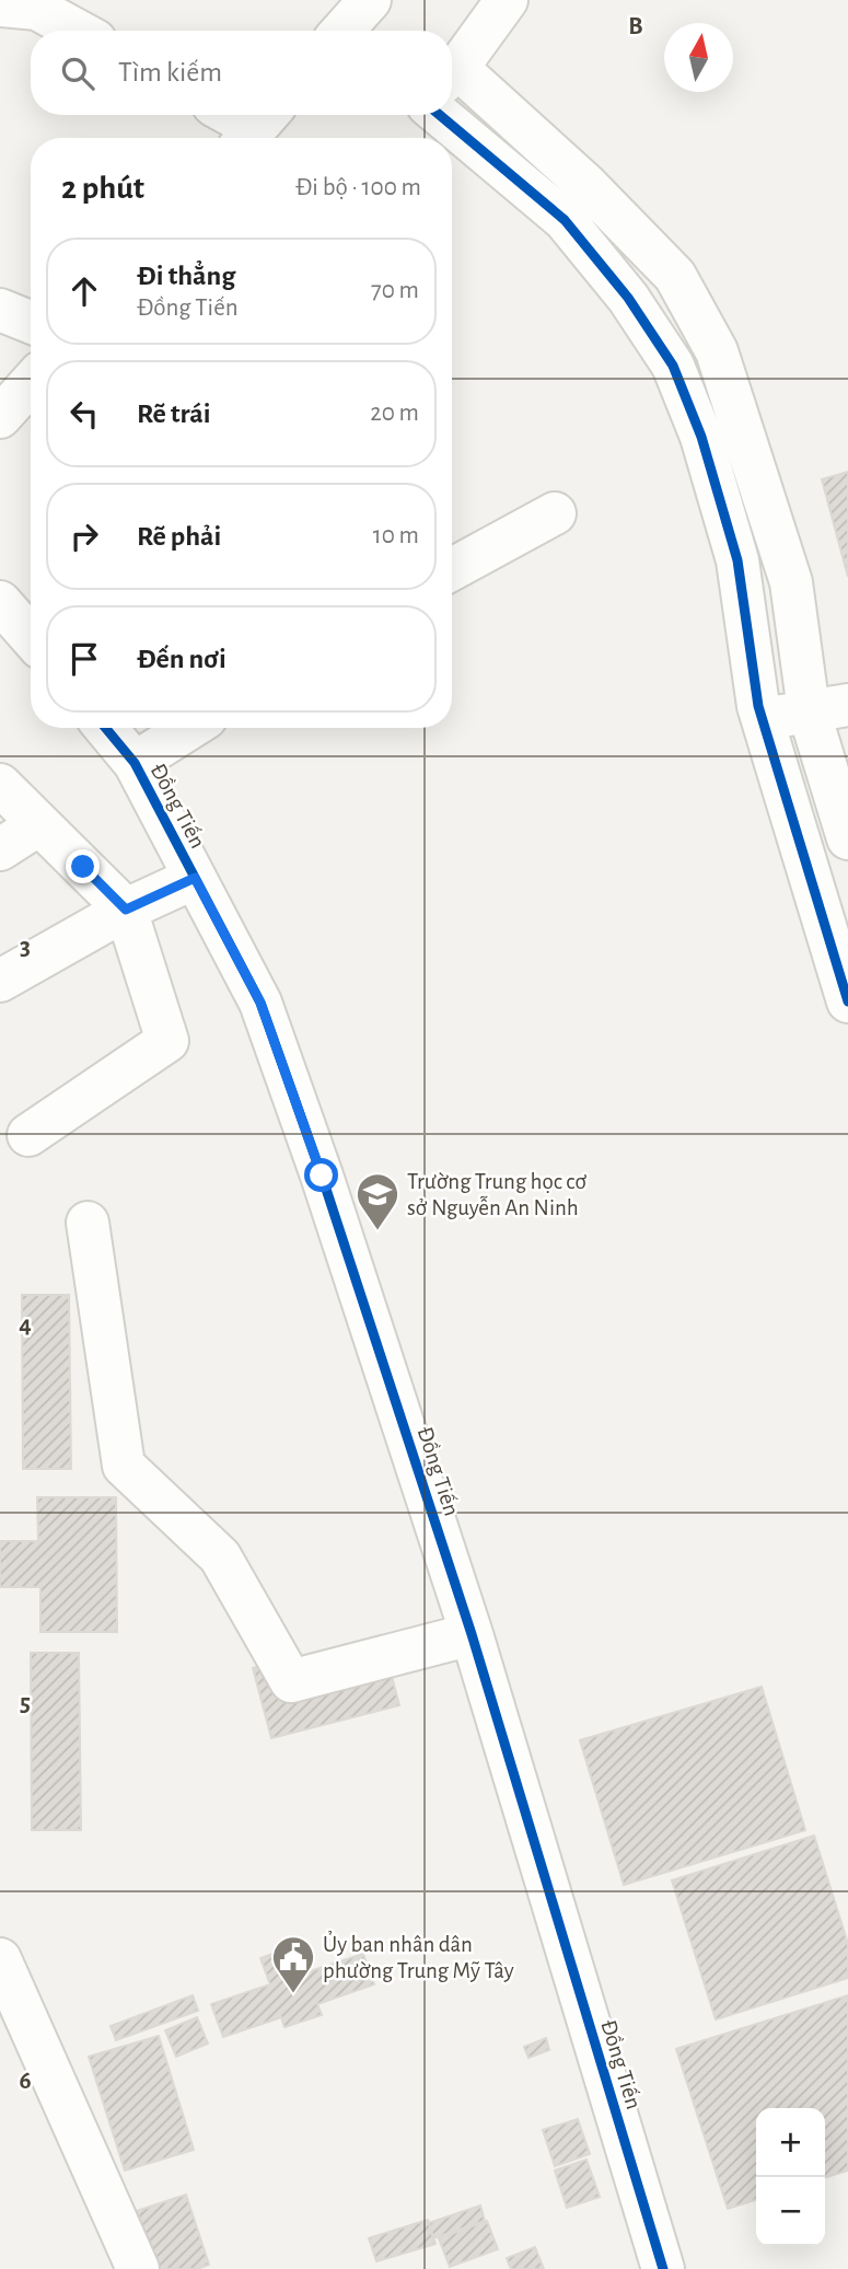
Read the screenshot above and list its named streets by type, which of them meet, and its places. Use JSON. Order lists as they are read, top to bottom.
{
  "streets": {
    "street": ["Đồng Tiến"]
  },
  "places": {
    "school or university": ["Trường Trung học cơ sở Nguyễn An Ninh"],
    "public building": ["Ủy ban nhân dân phường Trung Mỹ Tây"]
  },
  "north": "top",
  "page": {
    "search": "Tìm kiếm",
    "heading": ["2 phút", "Đi bộ · 100 m"],
    "list": [
      ["Đi thẳng", "Đồng Tiến", "70 m"],
      ["Rẽ trái", "20 m"],
      ["Rẽ phải", "10 m"],
      "Đến nơi"
    ],
    "map_buttons": ["+", "−"]
  },
  "grid": {
    "columns": ["B"],
    "rows": [
      "3",
      "4",
      "5",
      "6"
    ]
  }
}
